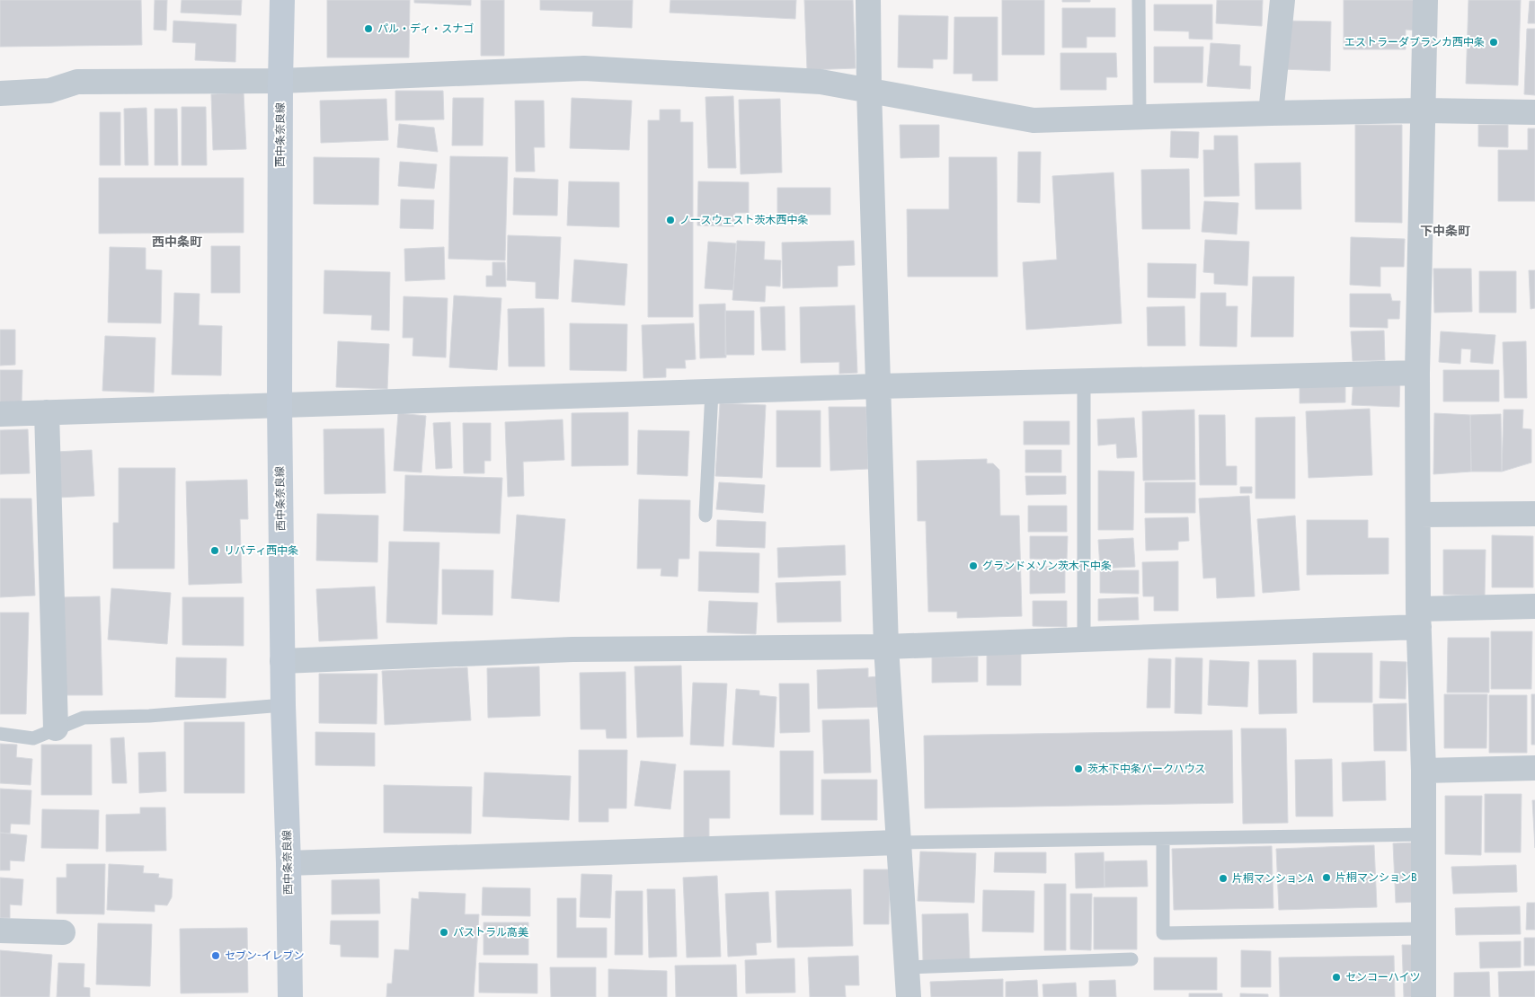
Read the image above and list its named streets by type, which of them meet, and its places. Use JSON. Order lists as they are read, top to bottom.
{
  "streets": {
    "street": ["西中条奈良線"]
  },
  "districts": ["下中条町", "西中条町"],
  "places": [
    "パル・ディ・スナゴ",
    "エストラーダブランカ西中条",
    "ノースウェスト茨木西中条",
    "リバティ西中条",
    "グランドメゾン茨木下中条",
    "茨木下中条パークハウス",
    "片桐マンションB",
    "片桐マンションA",
    "パストラル高美",
    "セブン-イレブン",
    "センコーハイツ"
  ]
}
